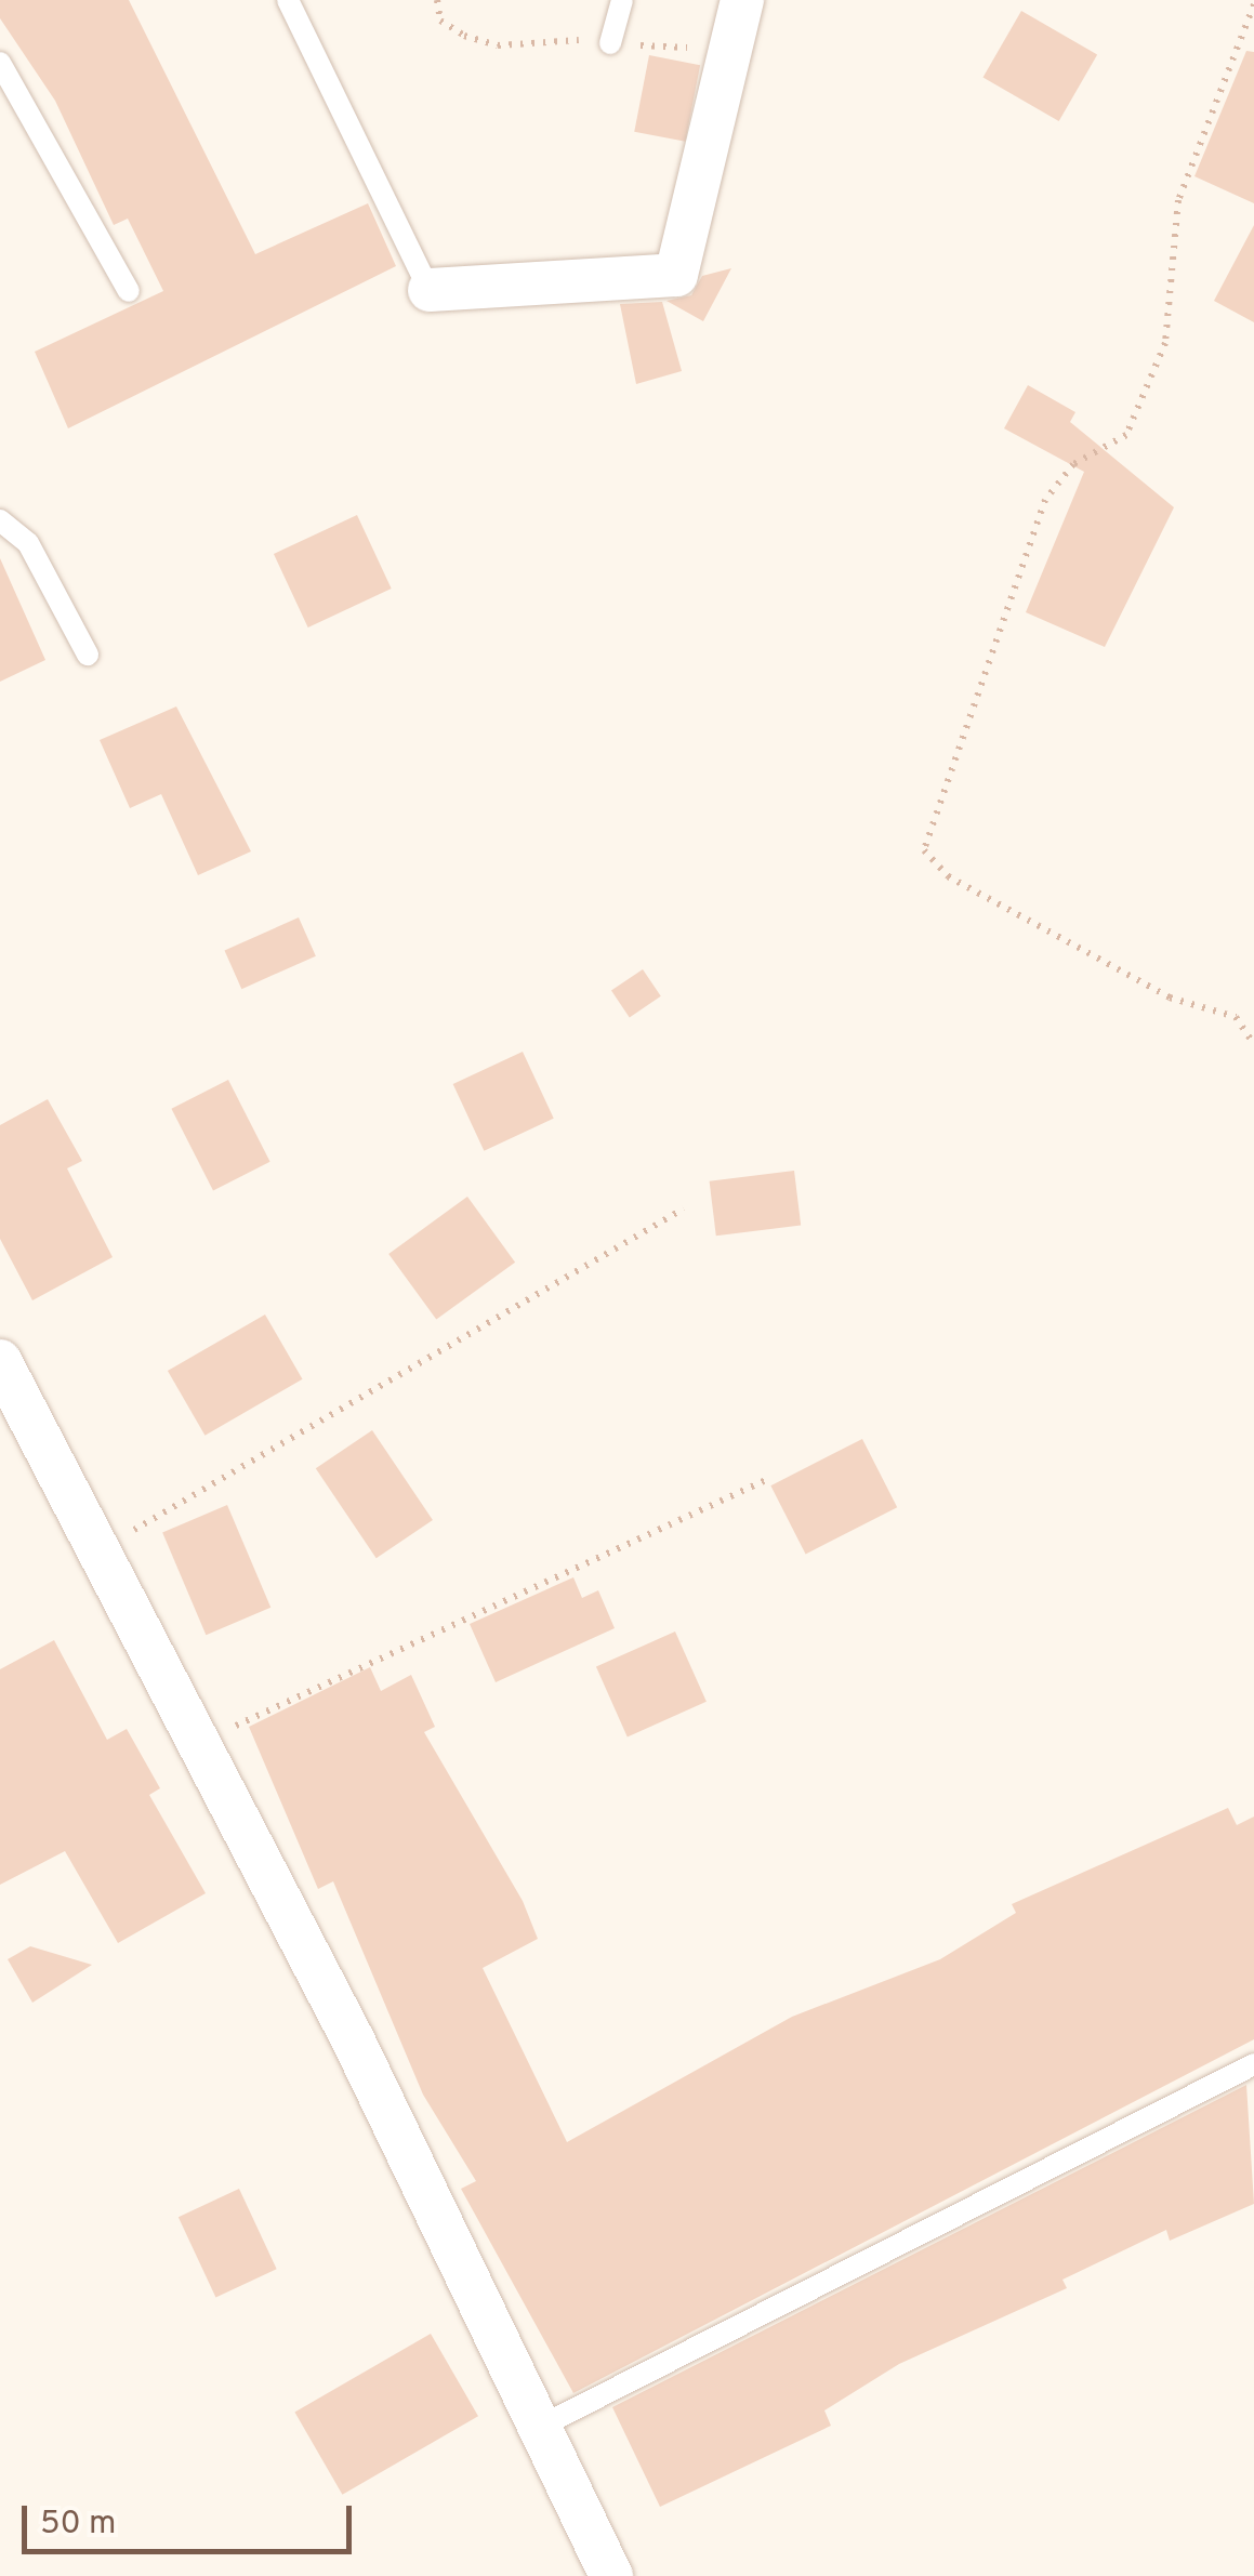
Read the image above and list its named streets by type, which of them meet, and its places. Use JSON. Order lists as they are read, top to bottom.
{
  "scale_bar": "50 m"
}
